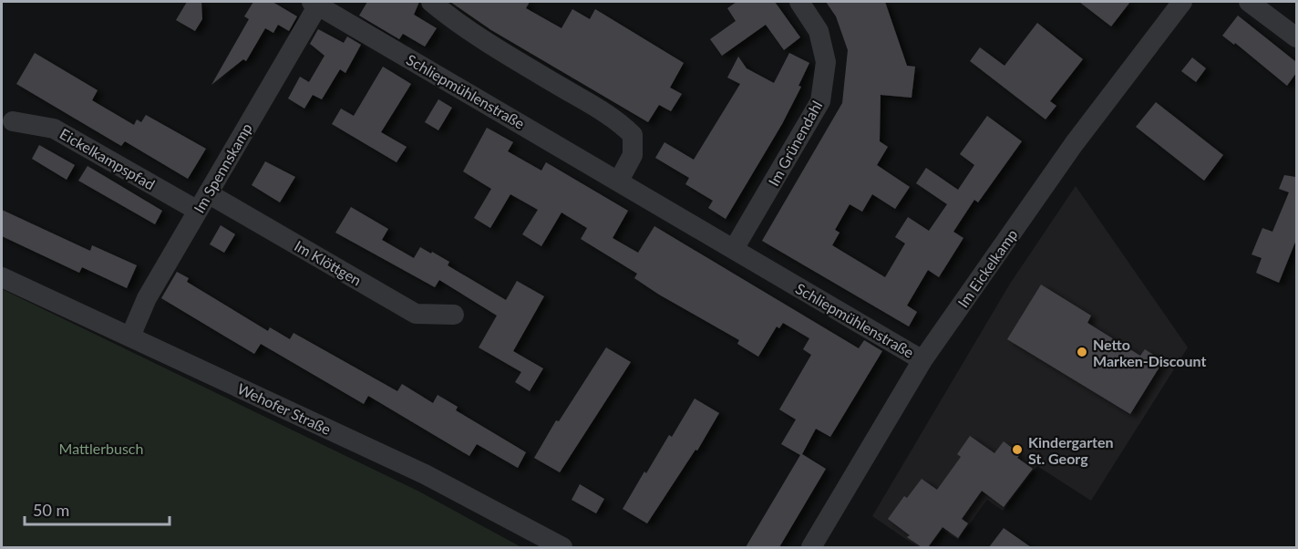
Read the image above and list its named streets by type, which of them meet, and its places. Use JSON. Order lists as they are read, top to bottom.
{
  "streets": {
    "street": [
      "Schliepmühlenstraße",
      "Im Grünendahl",
      "Eickelkampspfad",
      "Im Spennskamp",
      "Im Klöttgen",
      "Im Eickelkamp",
      "Wehofer Straße"
    ]
  },
  "crossings": [
    ["Schliepmühlenstraße", "Im Grünendahl"],
    ["Schliepmühlenstraße", "Im Spennskamp"],
    ["Schliepmühlenstraße", "Im Eickelkamp"],
    ["Eickelkampspfad", "Im Spennskamp"],
    ["Eickelkampspfad", "Im Klöttgen"],
    ["Im Spennskamp", "Im Klöttgen"],
    ["Im Spennskamp", "Wehofer Straße"]
  ],
  "parks": ["Mattlerbusch"],
  "places": ["Netto Marken-Discount", "Kindergarten St. Georg"],
  "scale_bar": "50 m"
}
